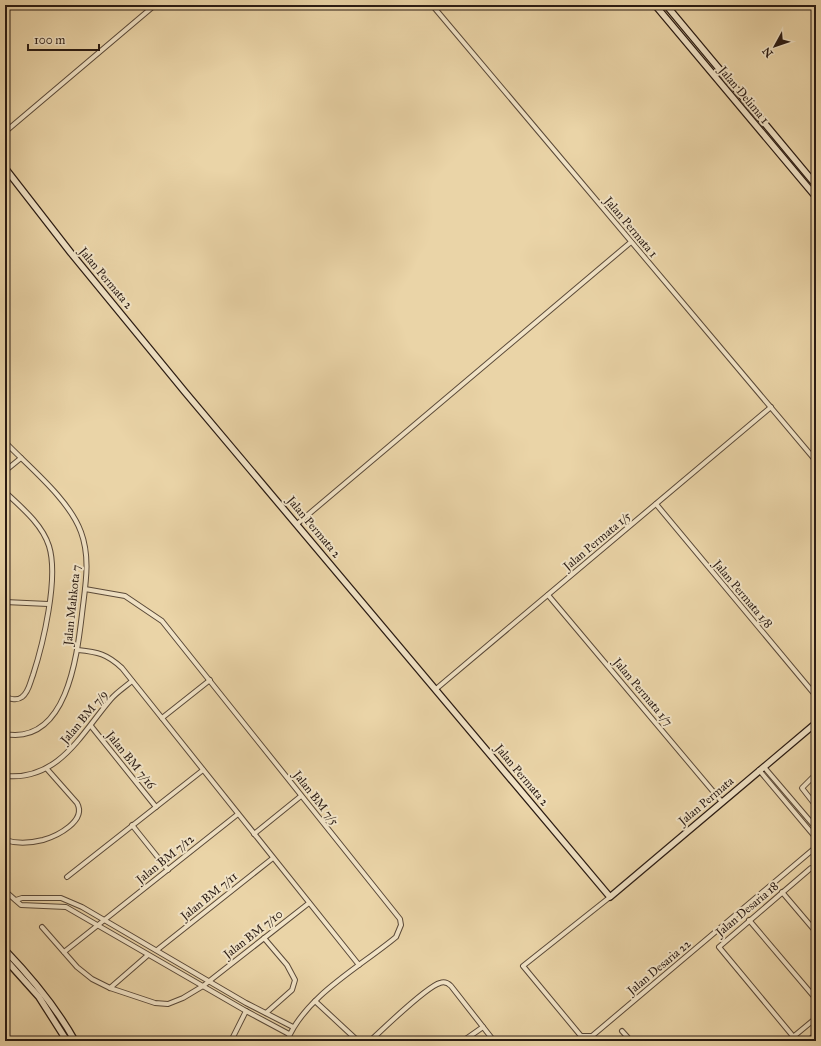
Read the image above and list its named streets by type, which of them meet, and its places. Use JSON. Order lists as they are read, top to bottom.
{
  "streets": {
    "street": [
      "Jalan Delima 1",
      "Jalan Permata 1",
      "Jalan Permata 2",
      "Jalan Permata 1/5",
      "Jalan Permata 1/8",
      "Jalan Mahkota 7",
      "Jalan Permata 1/7",
      "Jalan BM 7/9",
      "Jalan BM 7/16",
      "Jalan BM 7/5",
      "Jalan Permata",
      "Jalan BM 7/12",
      "Jalan BM 7/11",
      "Jalan Desaria 18",
      "Jalan BM 7/10",
      "Jalan Desaria 22"
    ]
  },
  "crossings": [
    ["Jalan Permata 1", "Jalan Permata 1/5"],
    ["Jalan Permata 2", "Jalan Permata 1/5"],
    ["Jalan Permata 2", "Jalan Permata"],
    ["Jalan Permata 2", "Jalan Desaria 22"],
    ["Jalan Permata 1/5", "Jalan Permata 1/8"],
    ["Jalan Permata 1/5", "Jalan Permata 1/7"],
    ["Jalan Mahkota 7", "Jalan BM 7/5"],
    ["Jalan Permata 1/7", "Jalan Permata"],
    ["Jalan BM 7/9", "Jalan BM 7/16"],
    ["Jalan Permata", "Jalan Desaria 22"],
    ["Jalan BM 7/12", "Jalan BM 7/10"]
  ],
  "scale_bar": "100 m",
  "north": "bottom left"
}
